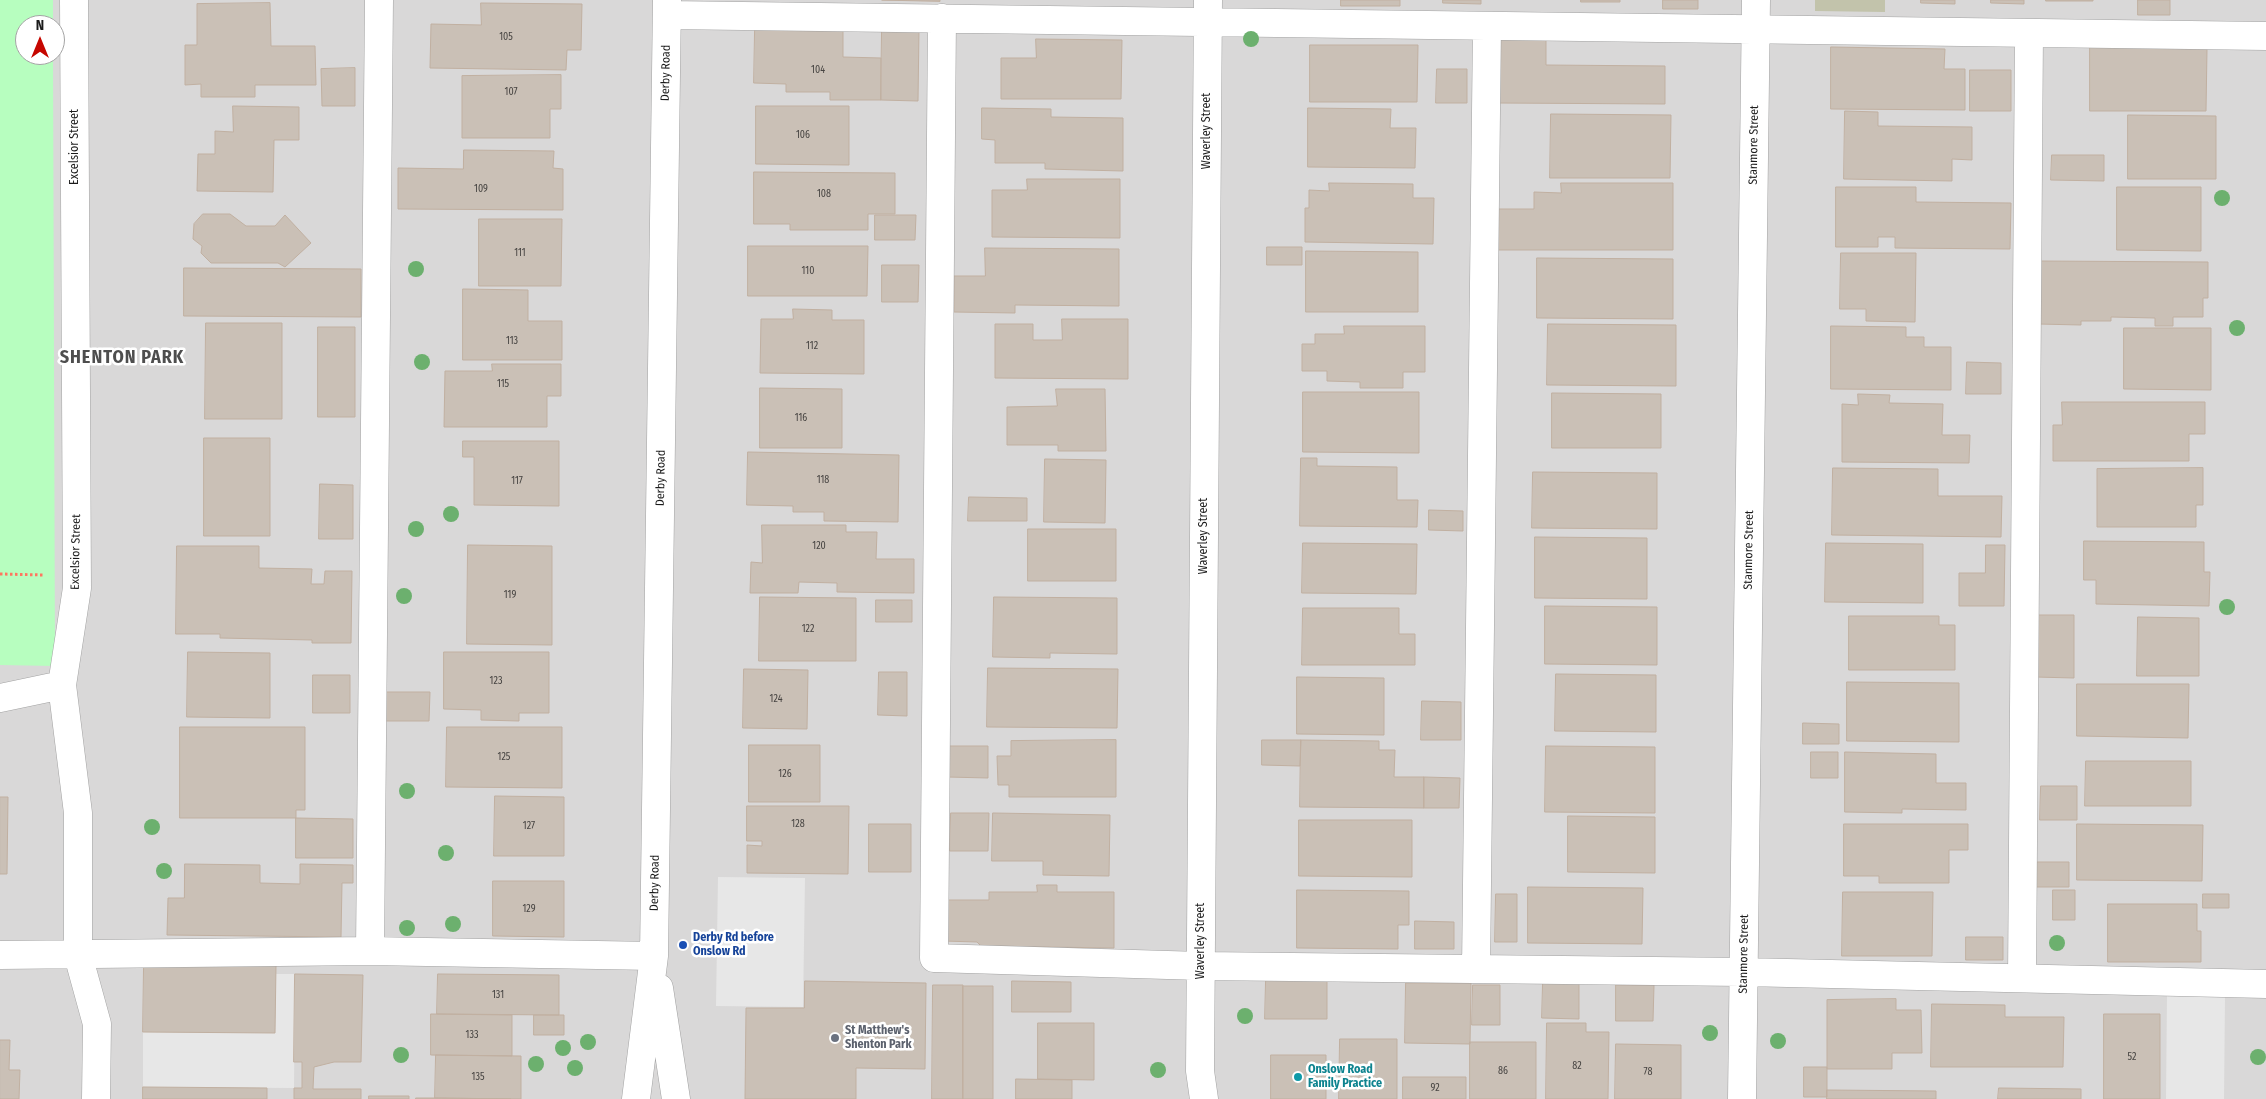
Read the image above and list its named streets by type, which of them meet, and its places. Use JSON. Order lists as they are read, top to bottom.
{
  "streets": {
    "street": [
      "Derby Road",
      "Waverley Street",
      "Stanmore Street",
      "Excelsior Street"
    ]
  },
  "districts": ["SHENTON PARK"],
  "places": ["Derby Rd before Onslow Rd", "St Matthew's Shenton Park", "Onslow Road Family Practice"],
  "house_numbers": [
    "105",
    "104",
    "107",
    "106",
    "109",
    "108",
    "111",
    "110",
    "113",
    "112",
    "115",
    "116",
    "118",
    "117",
    "120",
    "119",
    "122",
    "123",
    "124",
    "125",
    "126",
    "128",
    "127",
    "129",
    "131",
    "133",
    "52",
    "82",
    "86",
    "78",
    "135",
    "92"
  ],
  "north": "top"
}
